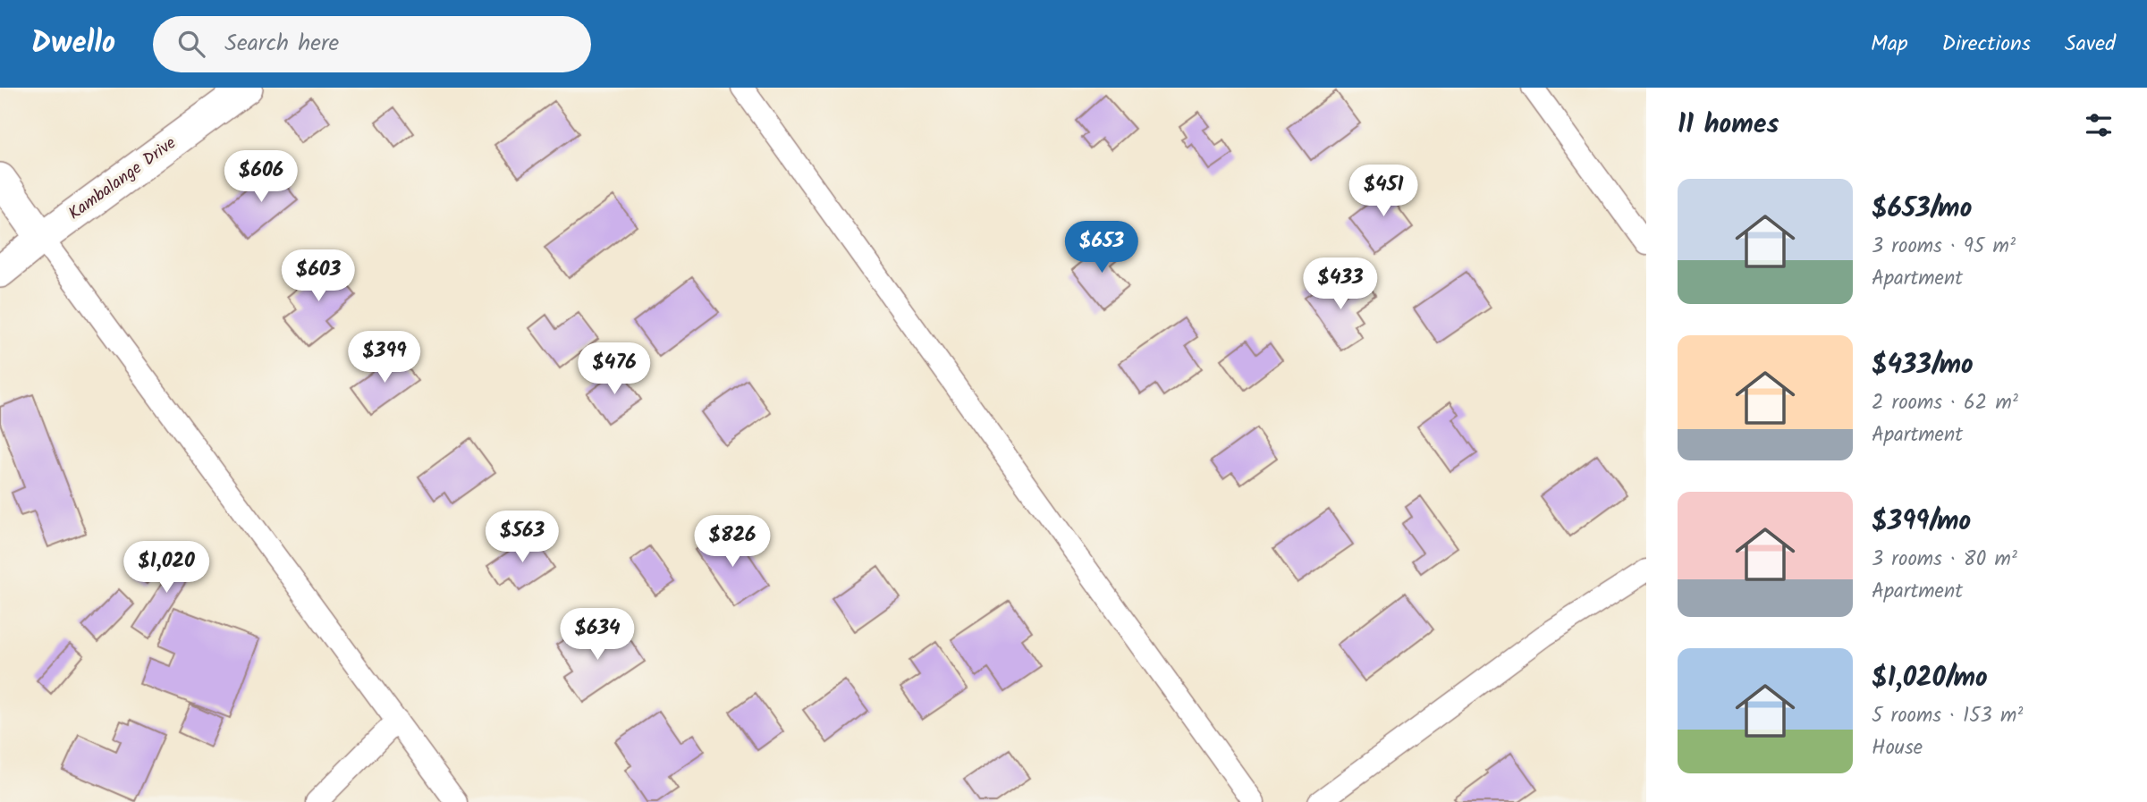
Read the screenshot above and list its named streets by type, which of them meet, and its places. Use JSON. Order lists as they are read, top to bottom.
{
  "streets": {
    "street": ["Kambalange Drive"]
  },
  "page": {
    "header": "Dwello",
    "search": "Search here",
    "nav": ["Map", "Directions", "Saved"],
    "heading": "11 homes",
    "price": [
      "$606",
      "$451",
      "$653",
      "$603",
      "$433",
      "$399",
      "$476",
      "$563",
      "$826",
      "$1,020",
      "$634"
    ],
    "list": [
      {
        "name": "$653/mo",
        "note": "3 rooms · 95 m² · Apartment"
      },
      {
        "name": "$433/mo",
        "note": "2 rooms · 62 m² · Apartment"
      },
      {
        "name": "$399/mo",
        "note": "3 rooms · 80 m² · Apartment"
      },
      {
        "name": "$1,020/mo",
        "note": "5 rooms · 153 m² · House"
      }
    ]
  }
}
